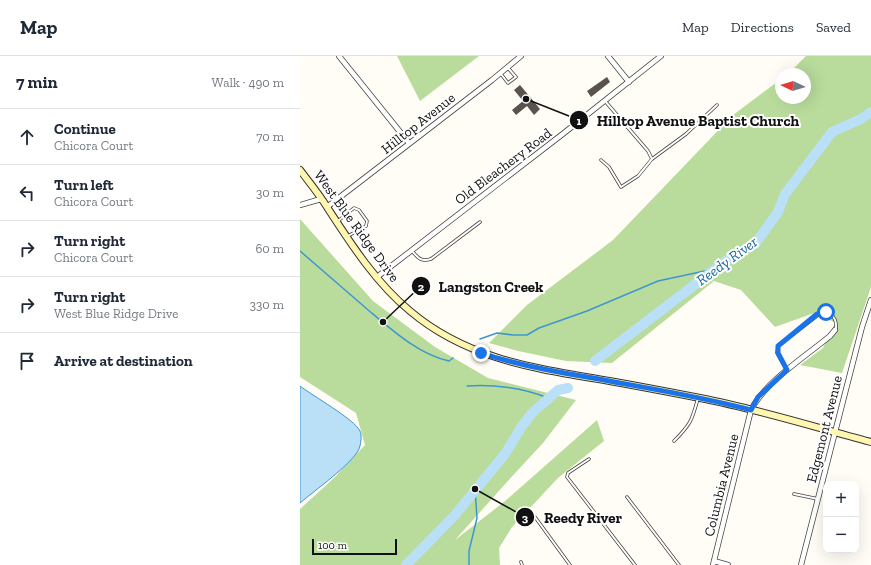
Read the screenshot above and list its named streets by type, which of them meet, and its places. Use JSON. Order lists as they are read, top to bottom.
{
  "streets": {
    "main road": ["West Blue Ridge Drive"],
    "street": [
      "Hilltop Avenue",
      "Old Bleachery Road",
      "Edgemont Avenue",
      "Columbia Avenue"
    ]
  },
  "crossings": [
    ["Hilltop Avenue", "West Blue Ridge Drive"],
    ["Old Bleachery Road", "West Blue Ridge Drive"],
    ["West Blue Ridge Drive", "Edgemont Avenue"],
    ["West Blue Ridge Drive", "Columbia Avenue"]
  ],
  "water": ["Reedy River"],
  "places": ["Hilltop Avenue Baptist Church", "Langston Creek", "Reedy River"],
  "scale_bar": "100 m",
  "north": "left",
  "page": {
    "header": "Map",
    "nav": ["Map", "Directions", "Saved"],
    "heading": ["7 min", "Walk · 490 m"],
    "list": [
      ["Continue", "Chicora Court", "70 m"],
      ["Turn left", "Chicora Court", "30 m"],
      ["Turn right", "Chicora Court", "60 m"],
      ["Turn right", "West Blue Ridge Drive", "330 m"],
      "Arrive at destination"
    ],
    "map_buttons": ["+", "−"],
    "scale": "100 m"
  }
}
